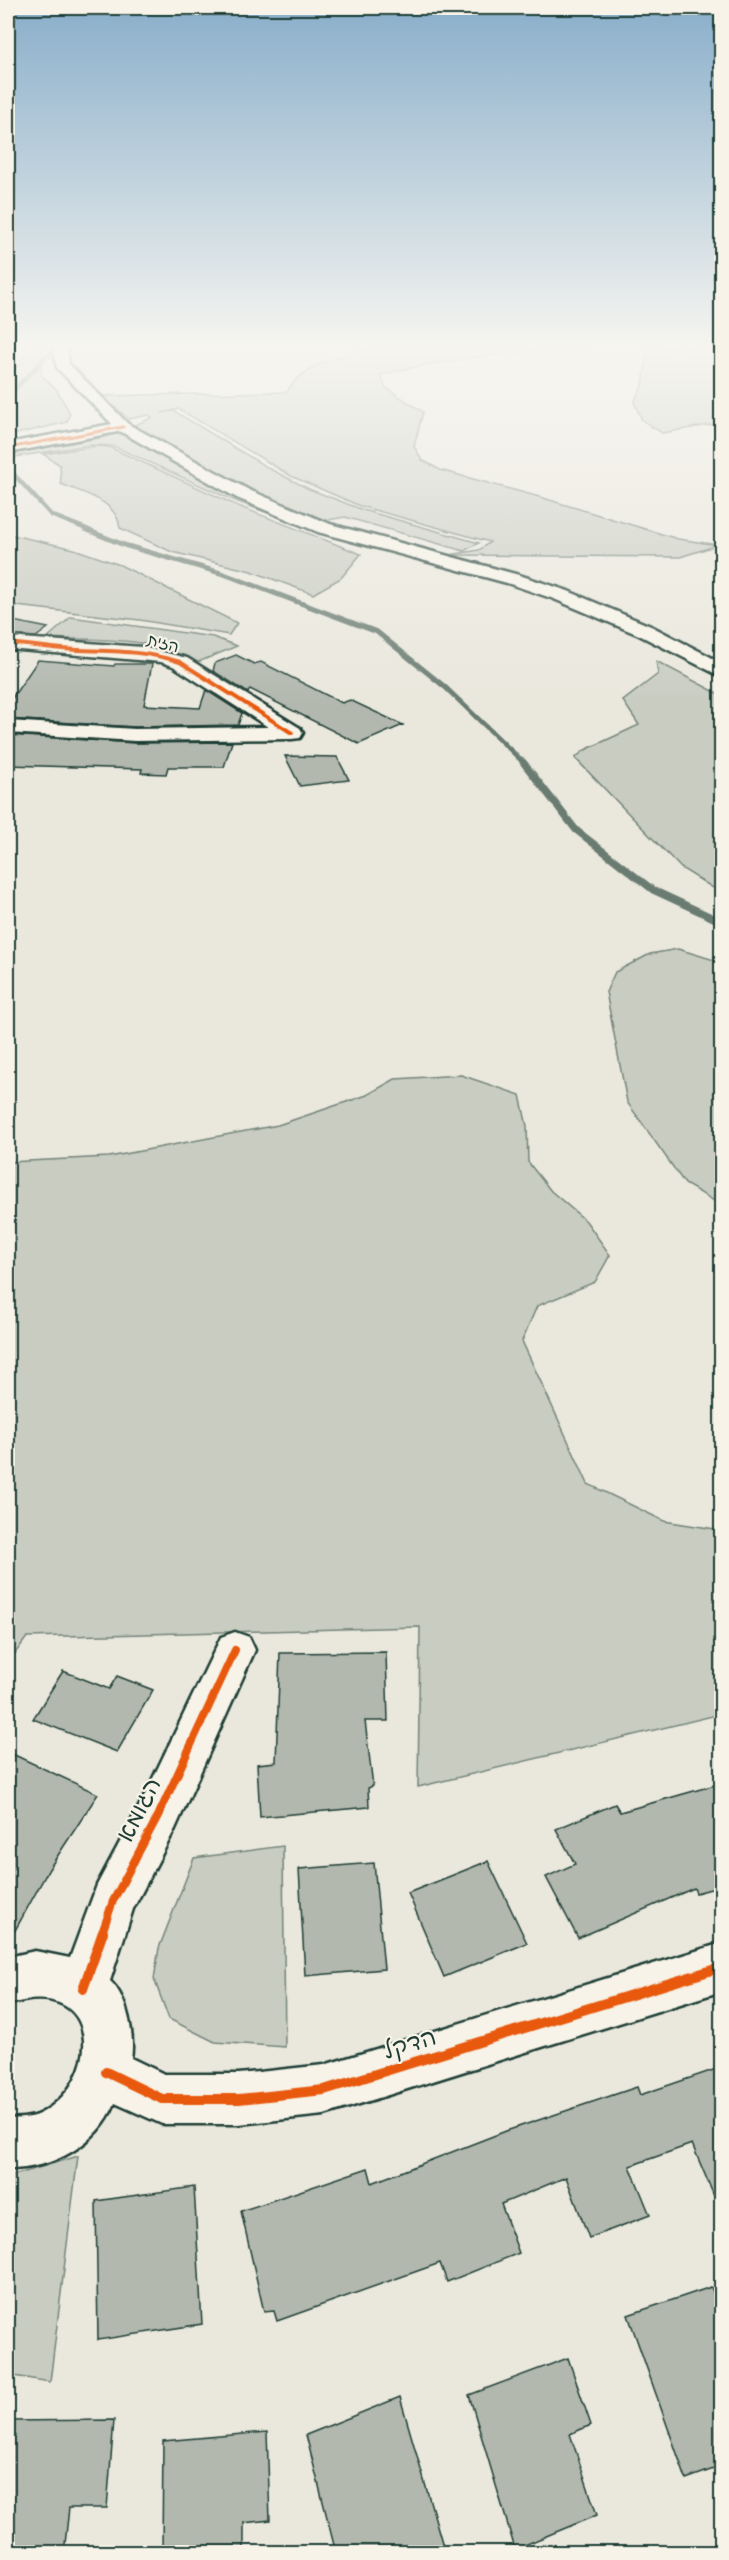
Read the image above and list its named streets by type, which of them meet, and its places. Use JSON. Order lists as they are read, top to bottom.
{
  "streets": {
    "main road": ["הזית", "הגומא", "הדקל"]
  }
}
